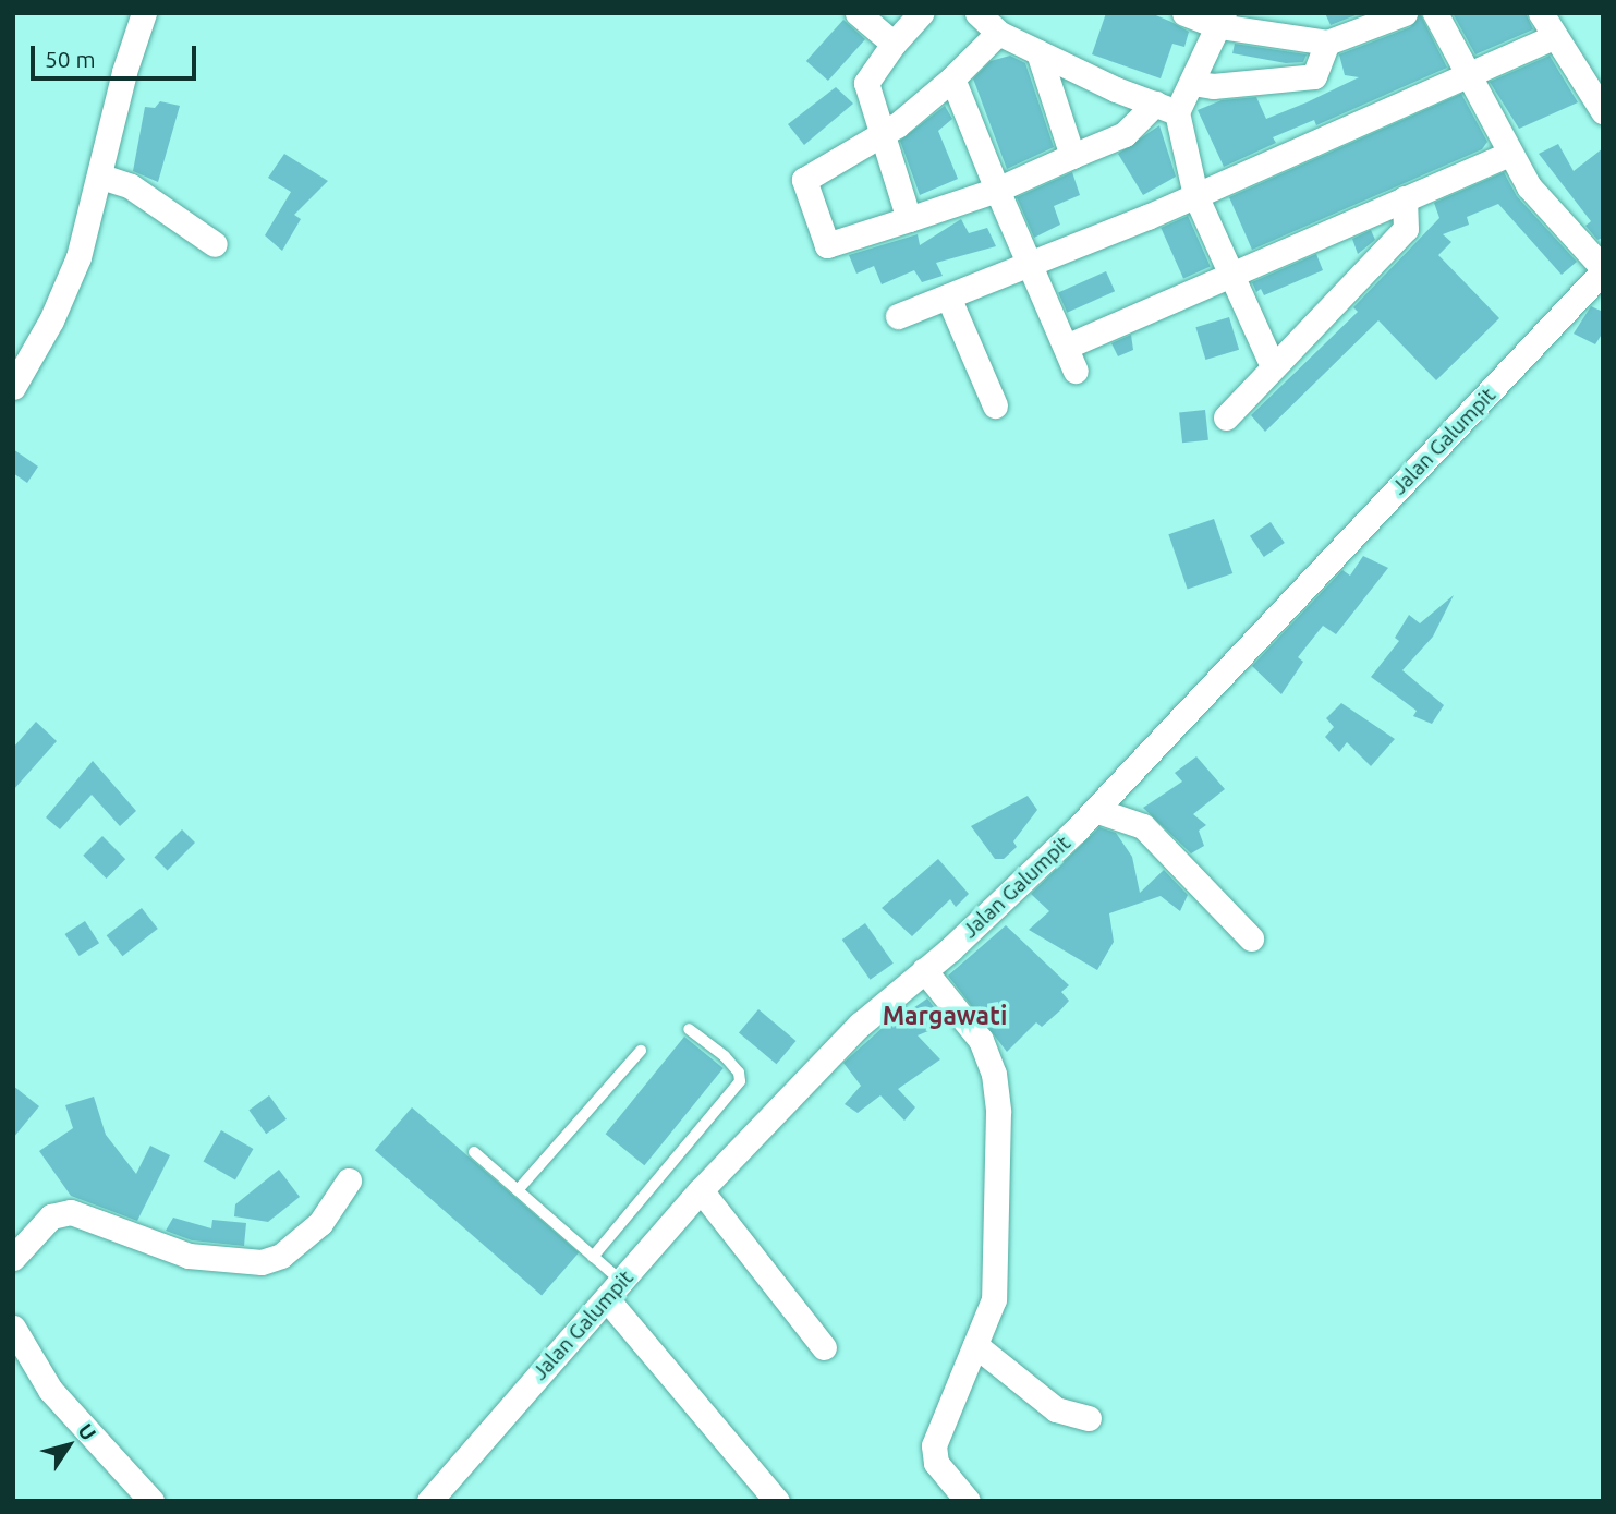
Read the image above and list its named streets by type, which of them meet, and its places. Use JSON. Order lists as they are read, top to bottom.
{
  "streets": {
    "street": ["Jalan Galumpit"]
  },
  "districts": ["Margawati"],
  "scale_bar": "50 m",
  "north": "top right"
}
